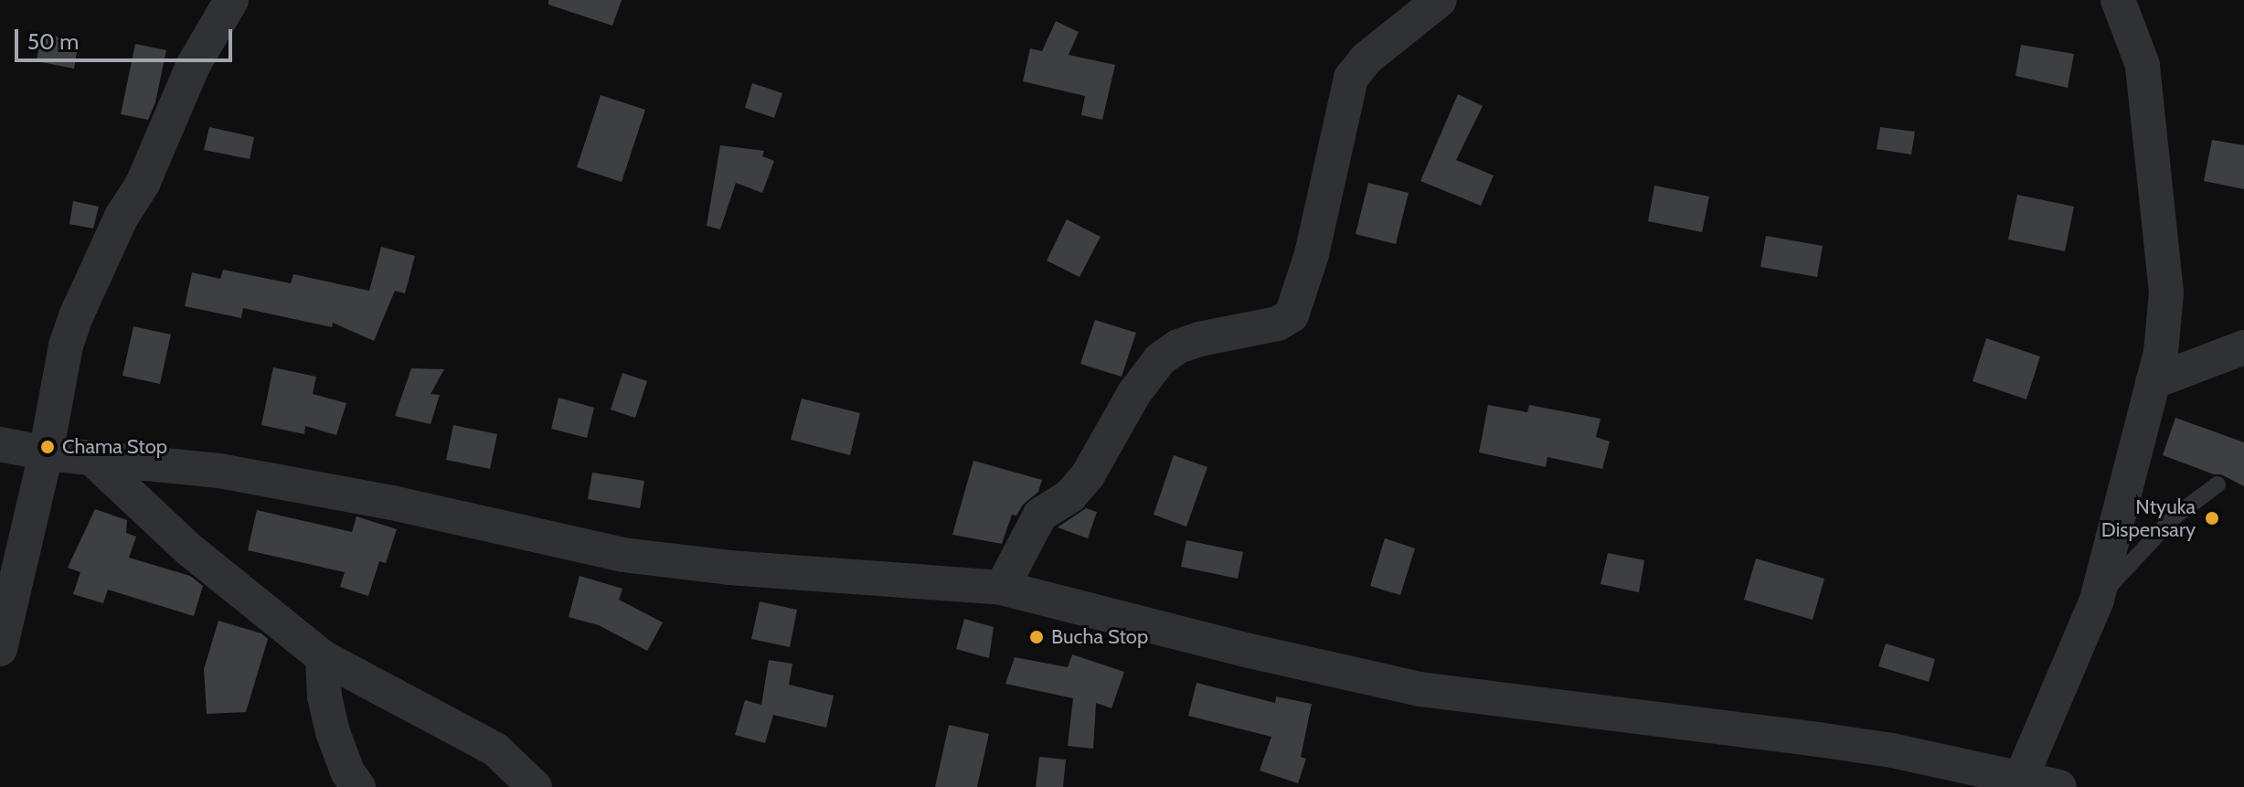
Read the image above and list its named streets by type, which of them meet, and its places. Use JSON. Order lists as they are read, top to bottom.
{
  "places": ["Chama Stop", "Ntyuka Dispensary", "Bucha Stop"],
  "scale_bar": "50 m"
}
